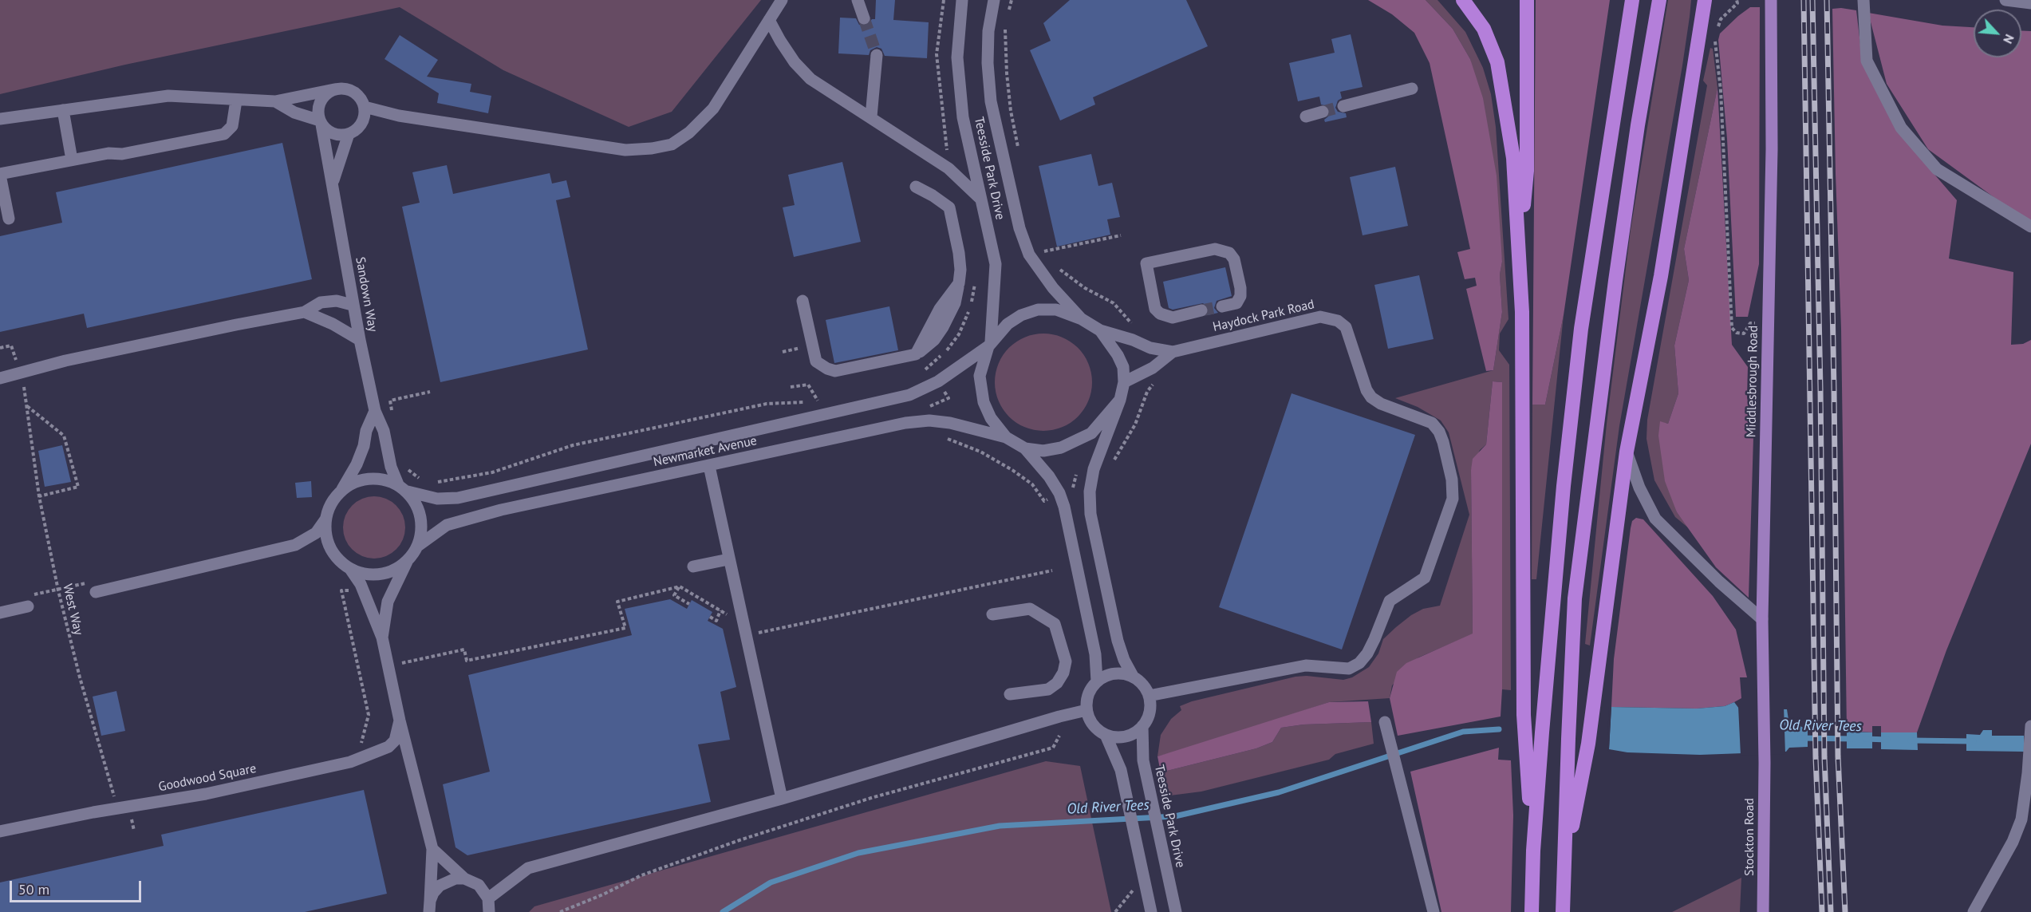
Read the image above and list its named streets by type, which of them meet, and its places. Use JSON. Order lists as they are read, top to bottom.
{
  "streets": {
    "main road": ["Middlesbrough Road", "Stockton Road"],
    "street": [
      "Teesside Park Drive",
      "Sandown Way",
      "Haydock Park Road",
      "Newmarket Avenue",
      "Goodwood Square"
    ],
    "path": ["West Way"]
  },
  "crossings": [
    ["Teesside Park Drive", "Haydock Park Road"],
    ["Teesside Park Drive", "Newmarket Avenue"],
    ["Sandown Way", "Newmarket Avenue"],
    ["Middlesbrough Road", "Stockton Road"],
    ["West Way", "Goodwood Square"]
  ],
  "water": ["Old River Tees"],
  "scale_bar": "50 m",
  "north": "bottom right"
}
